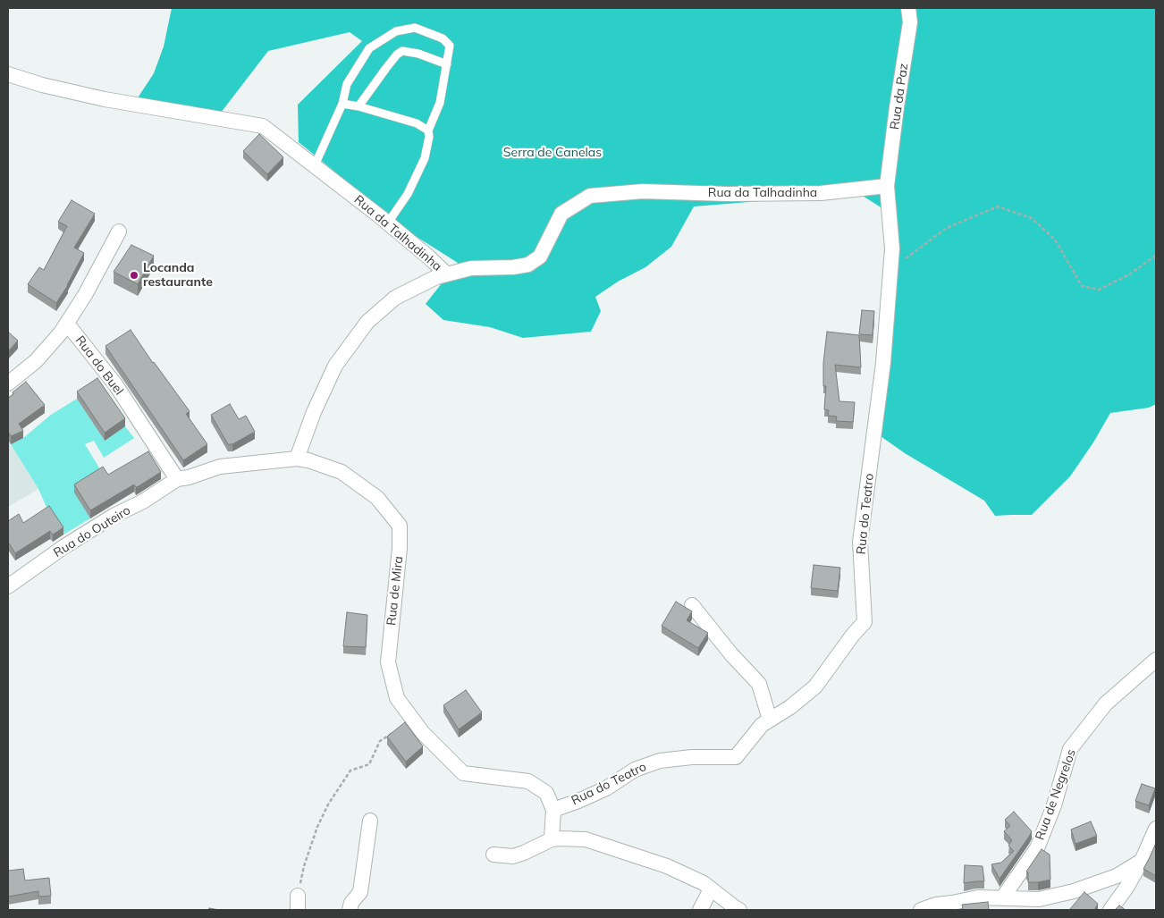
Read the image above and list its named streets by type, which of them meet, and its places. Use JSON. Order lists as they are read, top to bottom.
{
  "streets": {
    "street": [
      "Rua da Paz",
      "Rua da Talhadinha",
      "Rua do Buel",
      "Rua do Teatro",
      "Rua do Outeiro",
      "Rua de Mira",
      "Rua de Negrelos"
    ]
  },
  "crossings": [
    ["Rua da Paz", "Rua da Talhadinha"],
    ["Rua da Paz", "Rua do Teatro"],
    ["Rua da Talhadinha", "Rua do Teatro"],
    ["Rua do Buel", "Rua do Outeiro"],
    ["Rua do Buel", "Rua de Mira"],
    ["Rua do Teatro", "Rua de Mira"],
    ["Rua do Outeiro", "Rua de Mira"]
  ],
  "parks": ["Serra de Canelas"],
  "places": ["Locanda restaurante"]
}
